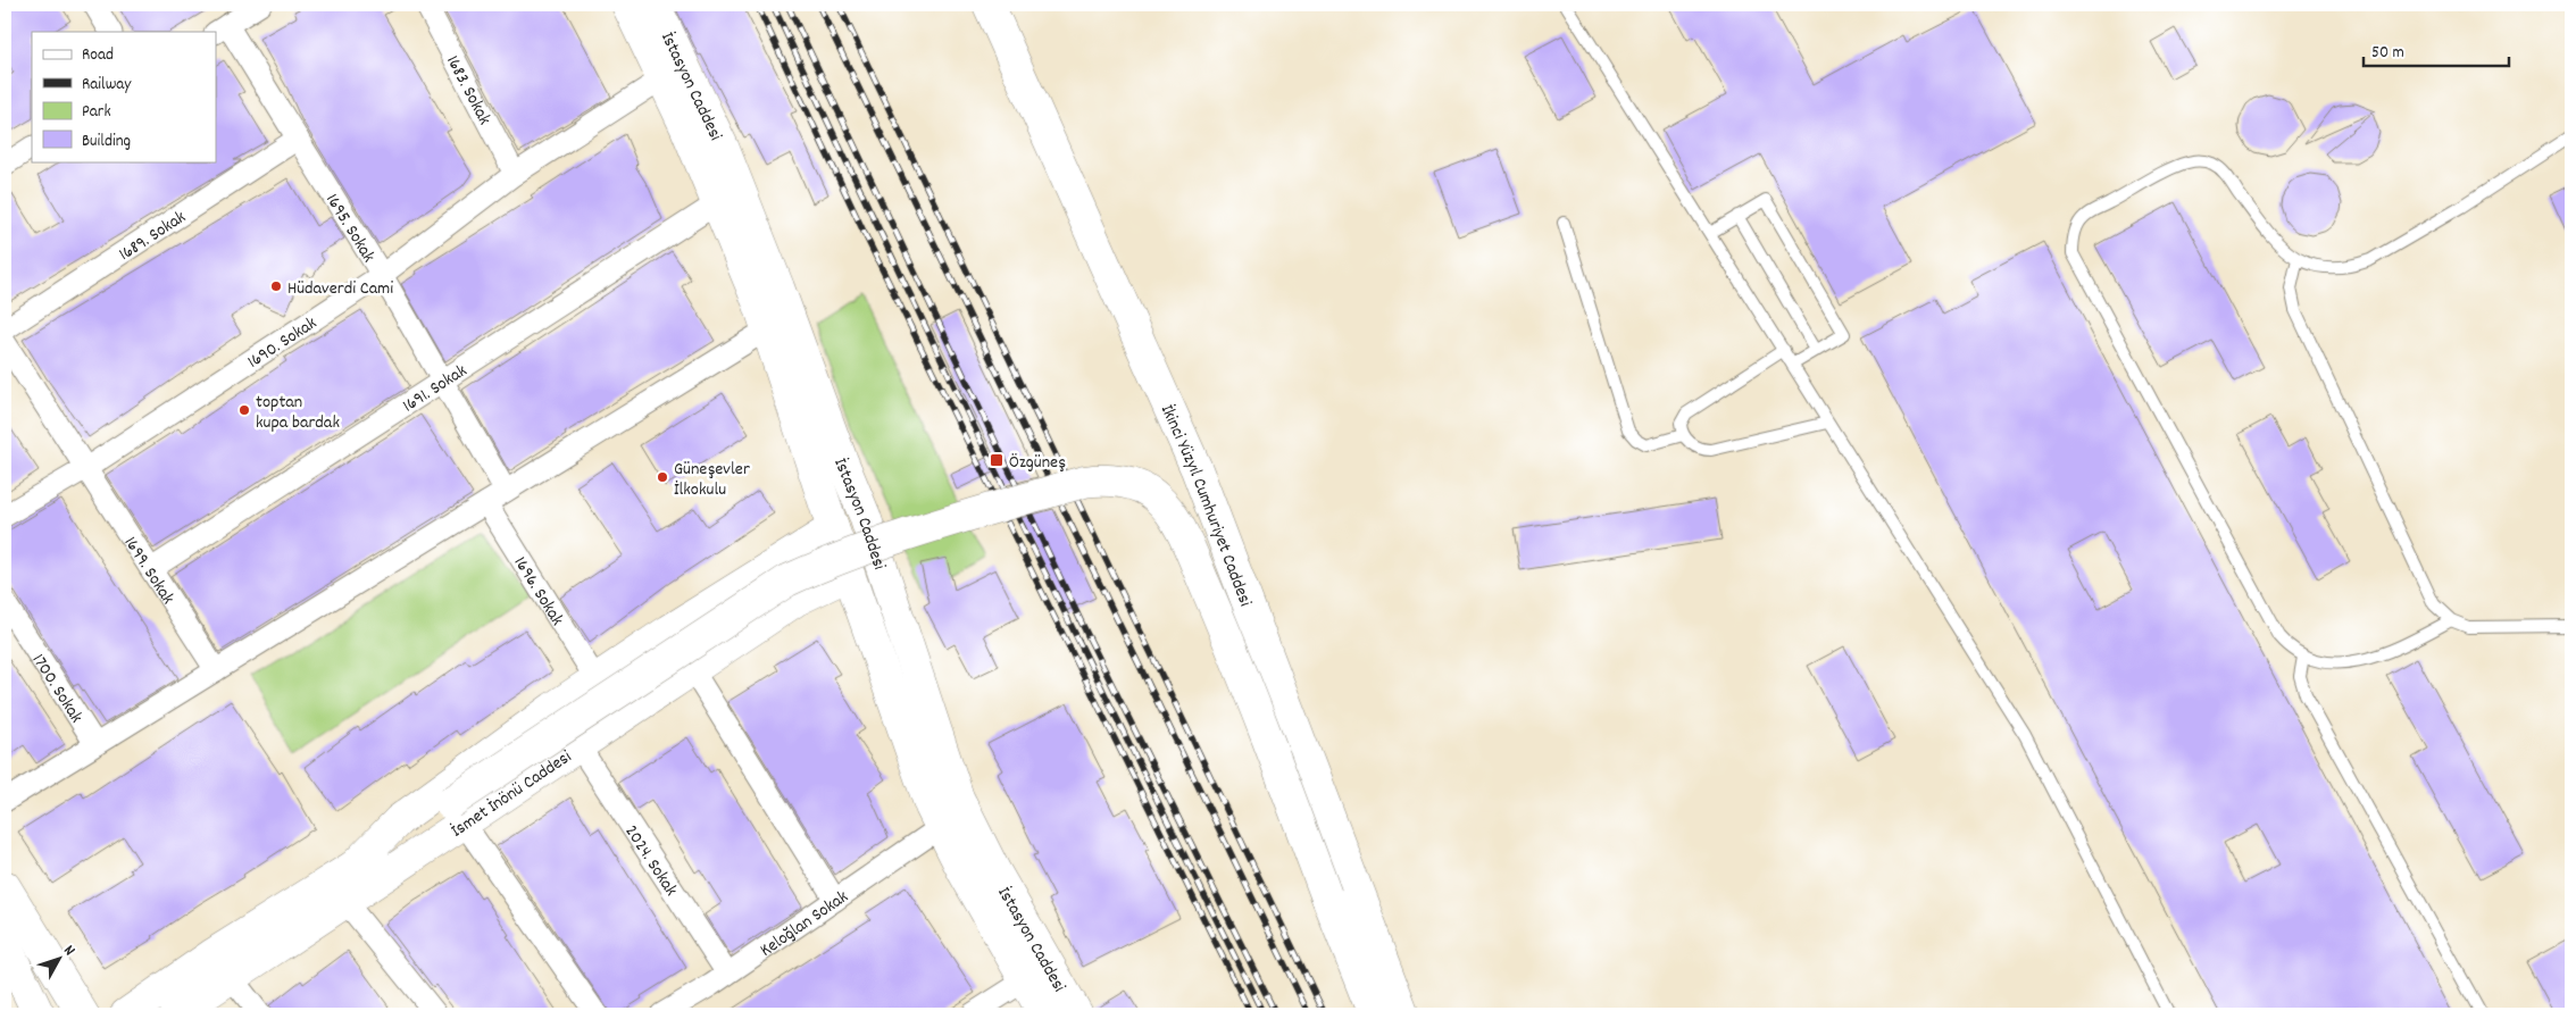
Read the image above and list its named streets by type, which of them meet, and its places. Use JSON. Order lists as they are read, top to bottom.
{
  "streets": {
    "main road": ["İstasyon Caddesi", "İkinci Yüzyıl Cumhuriyet Caddesi", "İsmet İnönü Caddesi"],
    "street": [
      "1683. Sokak",
      "1695. Sokak",
      "1689. Sokak",
      "1690. Sokak",
      "1691. Sokak",
      "1699. Sokak",
      "1696. Sokak",
      "1700. Sokak",
      "2024. Sokak",
      "Keloğlan Sokak"
    ]
  },
  "crossings": [
    ["İstasyon Caddesi", "1690. Sokak"],
    ["İstasyon Caddesi", "1691. Sokak"],
    ["İstasyon Caddesi", "İsmet İnönü Caddesi"],
    ["İstasyon Caddesi", "Keloğlan Sokak"],
    ["1683. Sokak", "1690. Sokak"],
    ["1695. Sokak", "1689. Sokak"],
    ["1695. Sokak", "1690. Sokak"],
    ["1695. Sokak", "1691. Sokak"],
    ["1690. Sokak", "1699. Sokak"],
    ["1691. Sokak", "1699. Sokak"],
    ["1696. Sokak", "İsmet İnönü Caddesi"],
    ["İsmet İnönü Caddesi", "2024. Sokak"],
    ["2024. Sokak", "Keloğlan Sokak"]
  ],
  "places": {
    "other": ["Hüdaverdi Cami", "toptan kupa bardak", "Güneşevler İlkokulu"],
    "transit": ["Özgüneş"]
  },
  "legend": [
    "Road",
    "Railway",
    "Park",
    "Building"
  ],
  "scale_bar": "50 m",
  "north": "top right"
}
